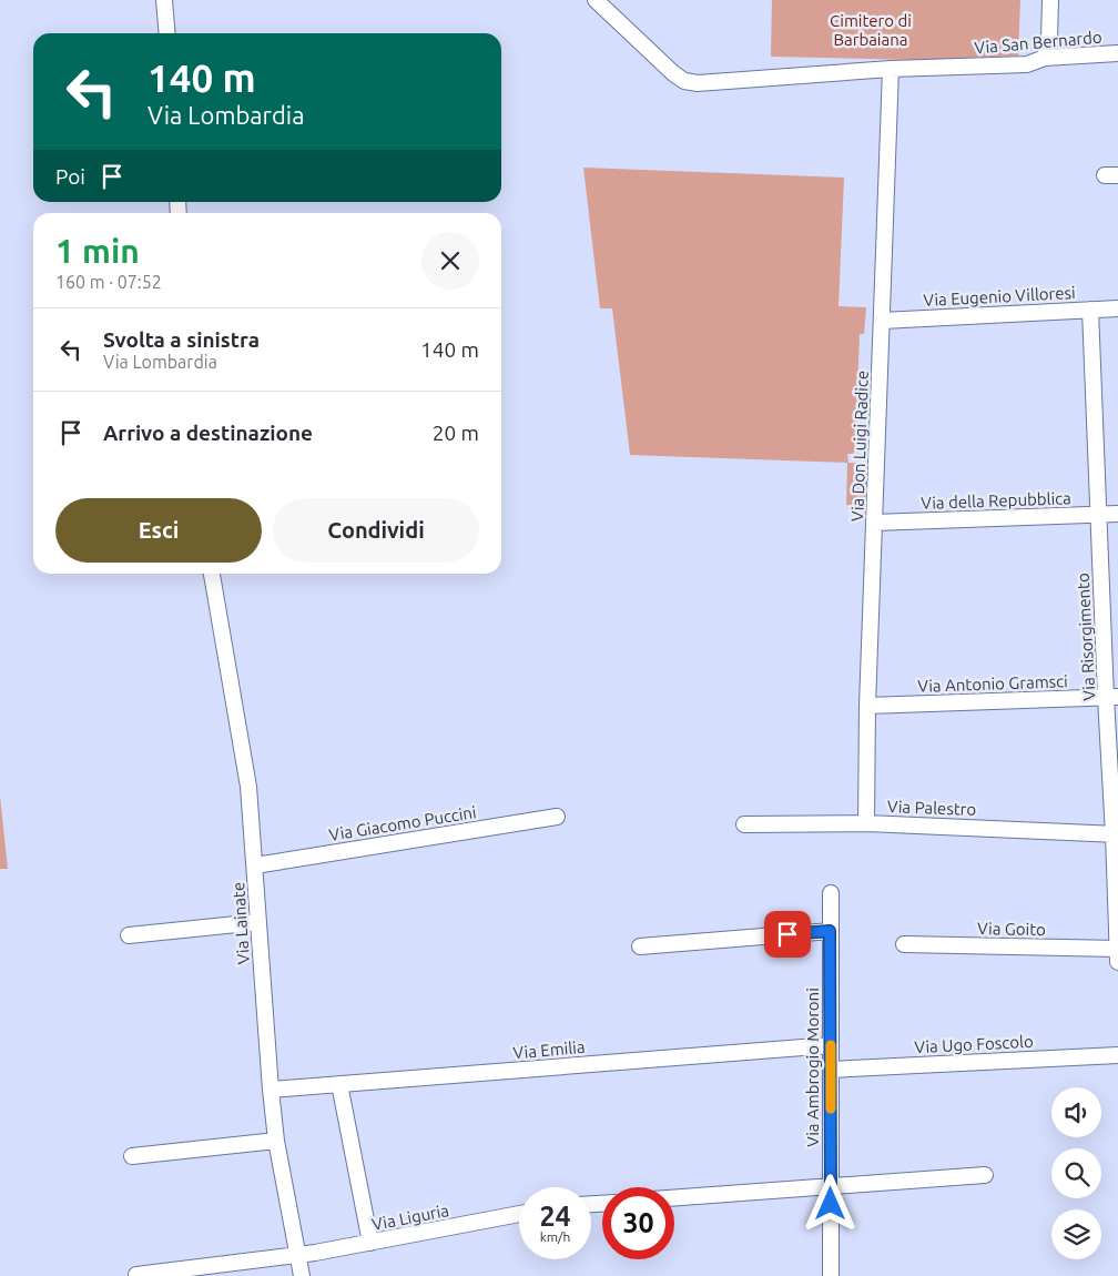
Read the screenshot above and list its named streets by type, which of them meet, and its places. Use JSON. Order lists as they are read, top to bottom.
{
  "streets": {
    "street": [
      "Via San Bernardo",
      "Via Eugenio Villoresi",
      "Via Don Luigi Radice",
      "Via della Repubblica",
      "Via Risorgimento",
      "Via Antonio Gramsci",
      "Via Palestro",
      "Via Giacomo Puccini",
      "Via Lainate",
      "Via Goito",
      "Via Ugo Foscolo",
      "Via Emilia",
      "Via Ambrogio Moroni",
      "Via Liguria"
    ]
  },
  "crossings": [
    ["Via San Bernardo", "Via Don Luigi Radice"],
    ["Via Eugenio Villoresi", "Via Don Luigi Radice"],
    ["Via Eugenio Villoresi", "Via Risorgimento"],
    ["Via Don Luigi Radice", "Via della Repubblica"],
    ["Via Don Luigi Radice", "Via Antonio Gramsci"],
    ["Via Don Luigi Radice", "Via Palestro"],
    ["Via della Repubblica", "Via Risorgimento"],
    ["Via Risorgimento", "Via Antonio Gramsci"],
    ["Via Risorgimento", "Via Palestro"],
    ["Via Risorgimento", "Via Goito"],
    ["Via Giacomo Puccini", "Via Lainate"],
    ["Via Lainate", "Via Emilia"],
    ["Via Lainate", "Via Liguria"],
    ["Via Ugo Foscolo", "Via Ambrogio Moroni"],
    ["Via Emilia", "Via Ambrogio Moroni"]
  ],
  "parks": ["Cimitero di Barbaiana"],
  "page": {
    "turn": ["140 m", "Via Lombardia"],
    "then": "Poi",
    "heading": ["1 min", "160 m · 07:52"],
    "list": [
      {
        "name": "Svolta a sinistra",
        "note": "Via Lombardia",
        "value": "140 m"
      },
      {
        "name": "Arrivo a destinazione",
        "value": "20 m"
      }
    ],
    "buttons": ["Esci", "Condividi"],
    "speed": "24 km/h",
    "limit": "30"
  }
}
